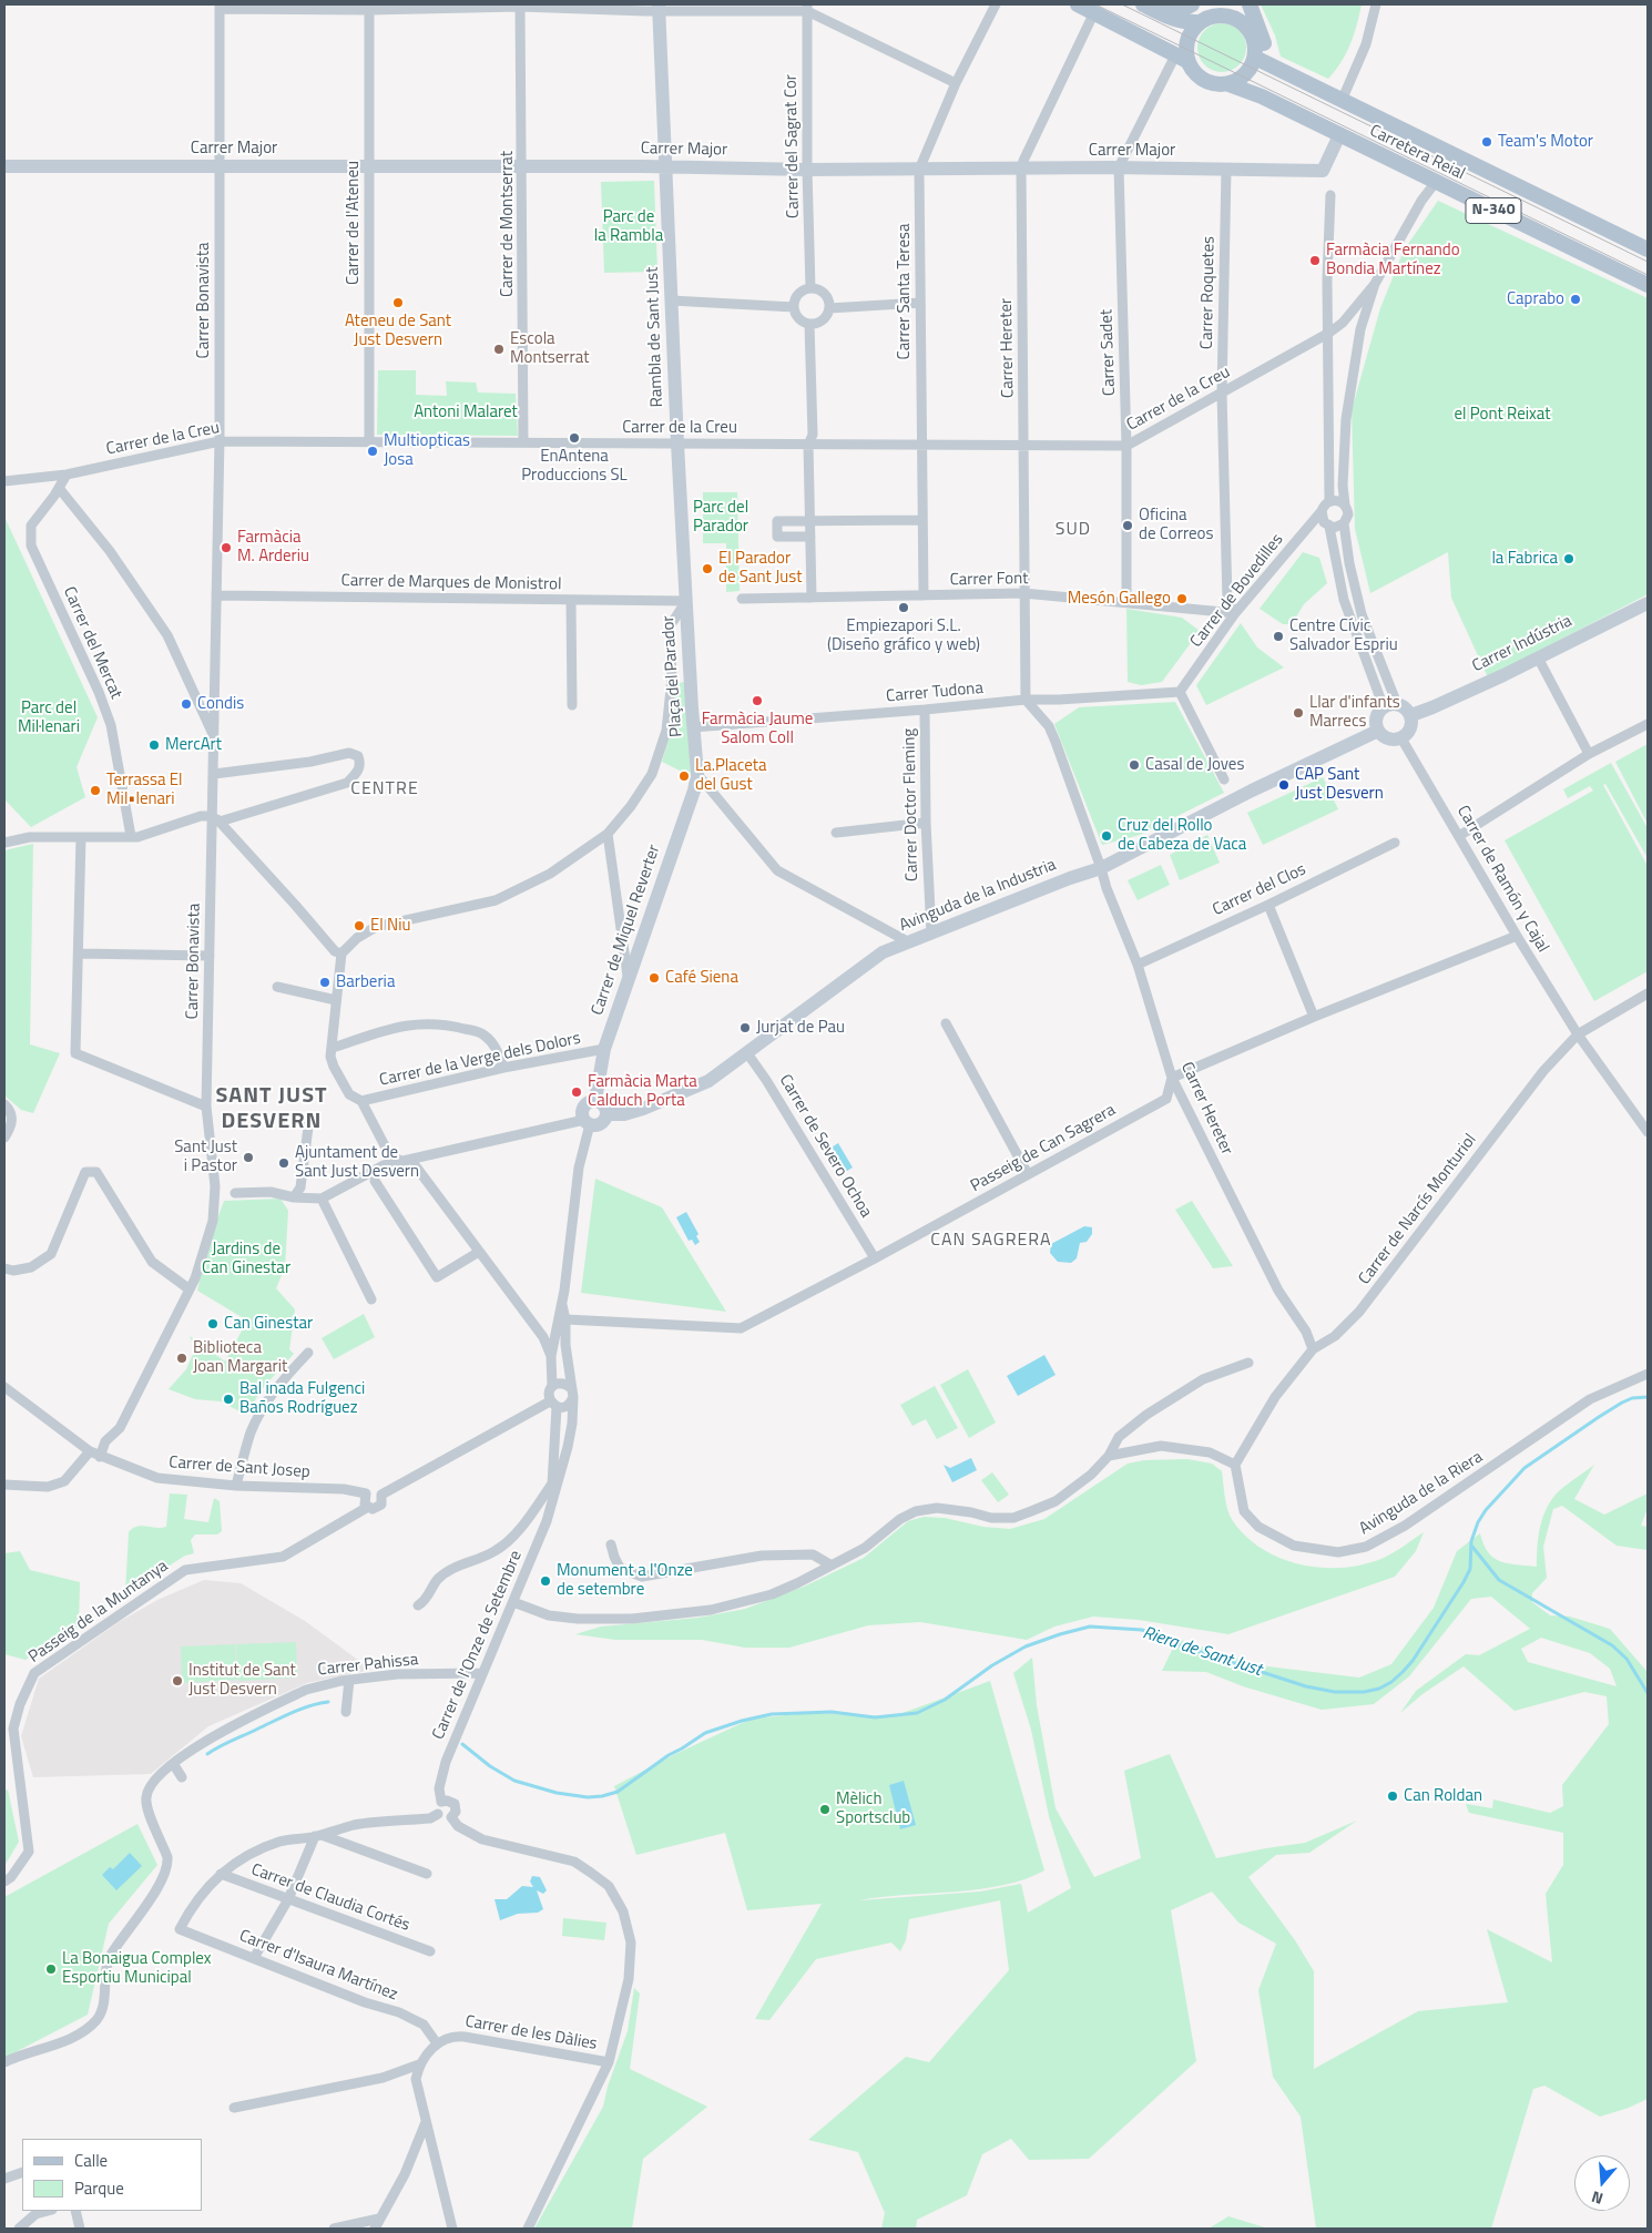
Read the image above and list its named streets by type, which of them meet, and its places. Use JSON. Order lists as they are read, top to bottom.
{
  "streets": {
    "main road": ["Carretera Reial", "N-340"],
    "street": [
      "Carrer del Sagrat Cor",
      "Carrer Major",
      "Carrer de l'Ateneu",
      "Carrer de Montserrat",
      "Carrer Santa Teresa",
      "Carrer Roquetes",
      "Carrer Bonavista",
      "Rambla de Sant Just",
      "Carrer Hereter",
      "Carrer Sadet",
      "Carrer de la Creu",
      "Carrer Font",
      "Carrer de Marques de Monistrol",
      "Carrer de Bovedilles",
      "Carrer del Mercat",
      "Carrer Indústria",
      "Plaça del Parador",
      "Carrer Tudona",
      "Carrer Doctor Fleming",
      "Carrer de Ramón y Cajal",
      "Carrer del Clos",
      "Avinguda de la Industria",
      "Carrer de Miquel Reverter",
      "Carrer de la Verge dels Dolors",
      "Carrer de Severo Ochoa",
      "Passeig de Can Sagrera",
      "Carrer de Narcís Monturiol",
      "Carrer de Sant Josep",
      "Avinguda de la Riera",
      "Passeig de la Muntanya",
      "Carrer de l'Onze de Setembre",
      "Carrer Pahissa",
      "Carrer de Claudia Cortés",
      "Carrer d'Isaura Martínez",
      "Carrer de les Dàlies"
    ]
  },
  "crossings": [
    ["Carrer del Sagrat Cor", "Carrer Major"],
    ["Carrer Major", "Carretera Reial"],
    ["Carrer Major", "Carrer de l'Ateneu"],
    ["Carrer Major", "Carrer de Montserrat"],
    ["Carrer Major", "Carrer Santa Teresa"],
    ["Carrer Major", "Carrer Roquetes"],
    ["Carrer Major", "Carrer Bonavista"],
    ["Carrer Major", "Rambla de Sant Just"],
    ["Carrer Major", "Carrer Hereter"],
    ["Carrer Major", "Carrer Sadet"],
    ["Carretera Reial", "N-340"],
    ["N-340", "Carrer Hereter"],
    ["Carrer de l'Ateneu", "Carrer de la Creu"],
    ["Carrer de Montserrat", "Carrer de la Creu"],
    ["Carrer Santa Teresa", "Carrer de la Creu"],
    ["Carrer Santa Teresa", "Carrer Font"],
    ["Carrer Roquetes", "Carrer de la Creu"],
    ["Carrer Roquetes", "Carrer Font"],
    ["Carrer Roquetes", "Carrer de Bovedilles"],
    ["Carrer Bonavista", "Carrer de la Creu"],
    ["Carrer Bonavista", "Carrer de Marques de Monistrol"],
    ["Rambla de Sant Just", "Carrer de la Creu"],
    ["Rambla de Sant Just", "Carrer de Marques de Monistrol"],
    ["Rambla de Sant Just", "Plaça del Parador"],
    ["Carrer Hereter", "Carrer de la Creu"],
    ["Carrer Hereter", "Carrer Font"],
    ["Carrer Hereter", "Carrer Tudona"],
    ["Carrer Hereter", "Carrer del Clos"],
    ["Carrer Hereter", "Avinguda de la Industria"],
    ["Carrer Hereter", "Passeig de Can Sagrera"],
    ["Carrer Hereter", "Carrer de Narcís Monturiol"],
    ["Carrer Sadet", "Carrer de la Creu"],
    ["Carrer Sadet", "Carrer Font"],
    ["Carrer de la Creu", "Carrer del Mercat"],
    ["Carrer Font", "Carrer de Bovedilles"],
    ["Carrer de Marques de Monistrol", "Plaça del Parador"],
    ["Carrer de Bovedilles", "Carrer Tudona"],
    ["Carrer Indústria", "Carrer de Ramón y Cajal"],
    ["Carrer Indústria", "Avinguda de la Industria"],
    ["Plaça del Parador", "Carrer Tudona"],
    ["Plaça del Parador", "Carrer de Miquel Reverter"],
    ["Carrer Tudona", "Carrer Doctor Fleming"],
    ["Carrer Doctor Fleming", "Avinguda de la Industria"],
    ["Carrer de Ramón y Cajal", "Avinguda de la Industria"],
    ["Carrer de Ramón y Cajal", "Carrer de Narcís Monturiol"],
    ["Avinguda de la Industria", "Carrer de Miquel Reverter"],
    ["Avinguda de la Industria", "Carrer de Severo Ochoa"],
    ["Carrer de Miquel Reverter", "Carrer de la Verge dels Dolors"],
    ["Carrer de Severo Ochoa", "Passeig de Can Sagrera"],
    ["Carrer de Narcís Monturiol", "Avinguda de la Riera"],
    ["Carrer de Sant Josep", "Passeig de la Muntanya"],
    ["Carrer de l'Onze de Setembre", "Carrer Pahissa"],
    ["Carrer de Claudia Cortés", "Carrer d'Isaura Martínez"],
    ["Carrer d'Isaura Martínez", "Carrer de les Dàlies"]
  ],
  "districts": [
    "SUD",
    "CENTRE",
    "SANT JUST DESVERN",
    "CAN SAGRERA"
  ],
  "water": ["Riera de Sant Just"],
  "parks": [
    "Parc de la Rambla",
    "Antoni Malaret",
    "el Pont Reixat",
    "Parc del Parador",
    "Parc del Mil·lenari",
    "Jardins de Can Ginestar"
  ],
  "places": [
    "Team's Motor",
    "Farmàcia Fernando Bondia Martínez",
    "Caprabo",
    "Ateneu de Sant Just Desvern",
    "Escola Montserrat",
    "EnAntena Produccions SL",
    "Multiopticas Josa",
    "Oficina de Correos",
    "Farmàcia M. Arderiu",
    "la Fabrica",
    "El Parador de Sant Just",
    "Mesón Gallego",
    "Empiezapori S.L. (Diseño gráfico y web)",
    "Centre Cívic Salvador Espriu",
    "Farmàcia Jaume Salom Coll",
    "Condis",
    "Llar d'infants Marrecs",
    "MercArt",
    "Casal de Joves",
    "La.Placeta del Gust",
    "CAP Sant Just Desvern",
    "Terrassa El Mil•lenari",
    "Cruz del Rollo de Cabeza de Vaca",
    "El Niu",
    "Café Siena",
    "Barberia",
    "Jurjat de Pau",
    "Farmàcia Marta Calduch Porta",
    "Sant Just i Pastor",
    "Ajuntament de Sant Just Desvern",
    "Can Ginestar",
    "Biblioteca Joan Margarit",
    "Bal inada Fulgenci Baños Rodríguez",
    "Monument a l'Onze de setembre",
    "Institut de Sant Just Desvern",
    "Can Roldan",
    "Mèlich Sportsclub",
    "La Bonaigua Complex Esportiu Municipal"
  ],
  "legend": ["Calle", "Parque"],
  "north": "bottom"
}
